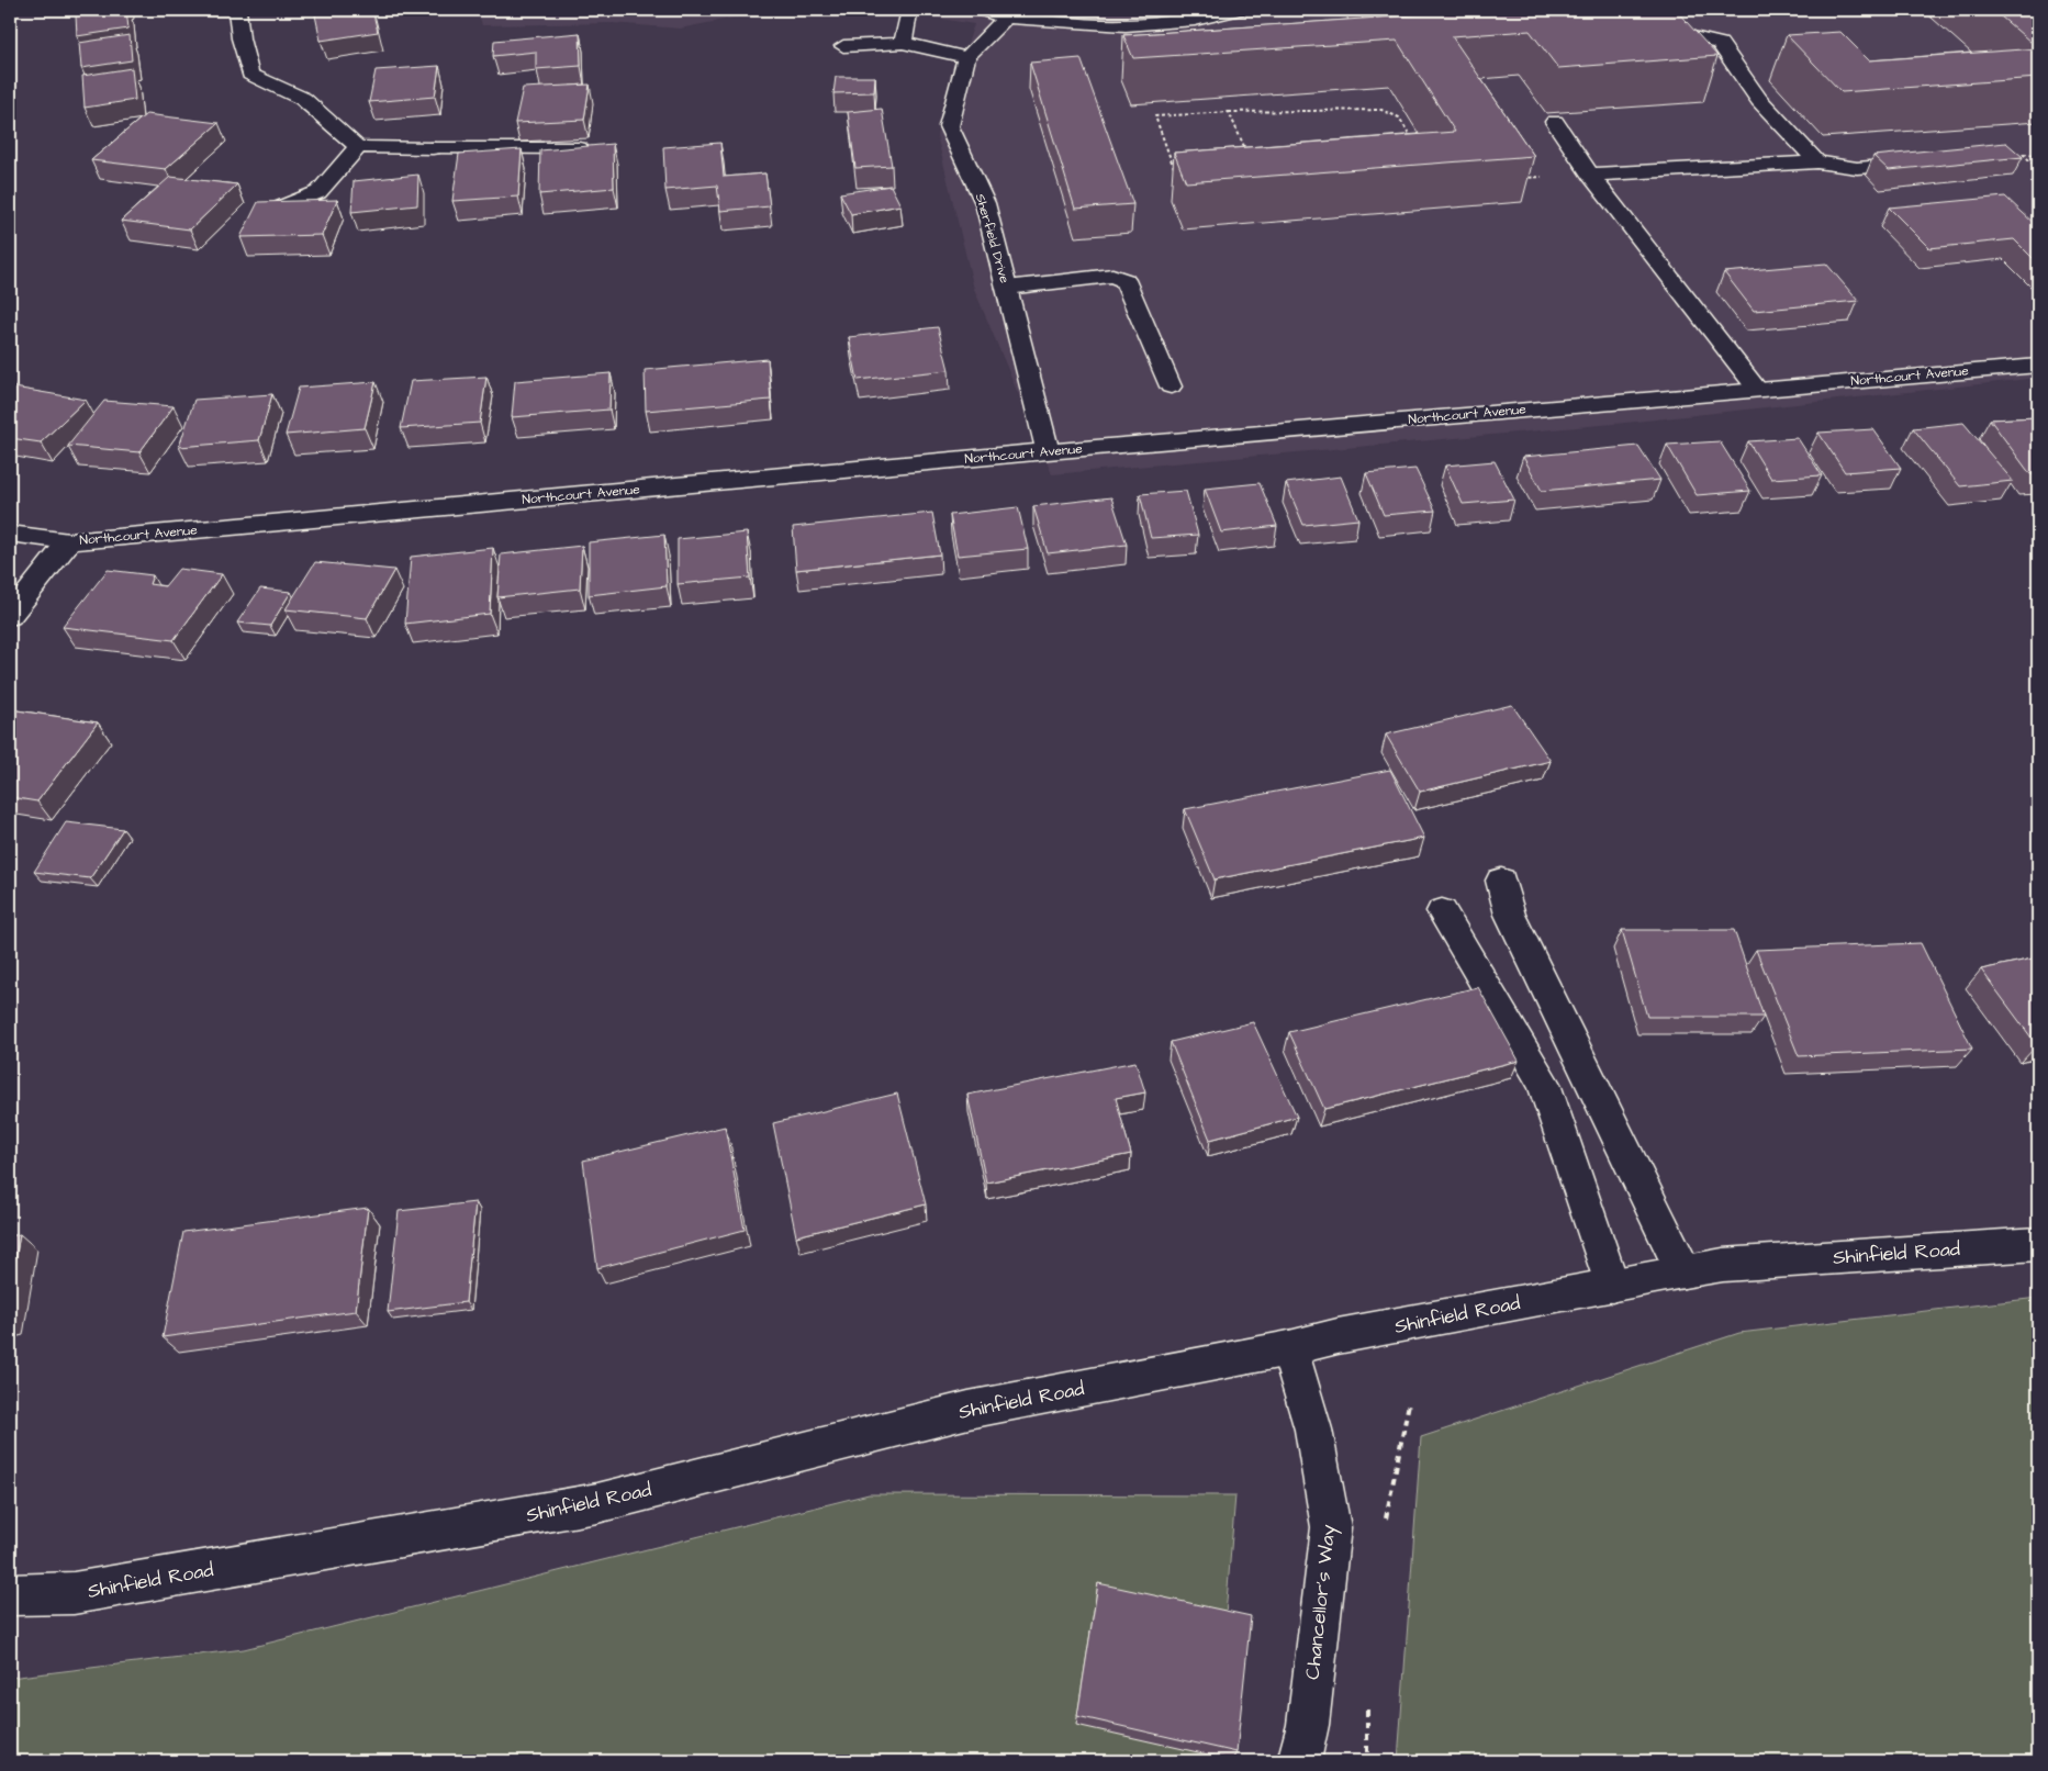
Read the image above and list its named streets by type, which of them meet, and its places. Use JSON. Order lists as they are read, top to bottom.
{
  "streets": {
    "street": [
      "Sherfield Drive",
      "Northcourt Avenue",
      "Shinfield Road",
      "Chancellor's Way"
    ]
  },
  "crossings": [
    ["Sherfield Drive", "Northcourt Avenue"],
    ["Shinfield Road", "Chancellor's Way"]
  ]
}
